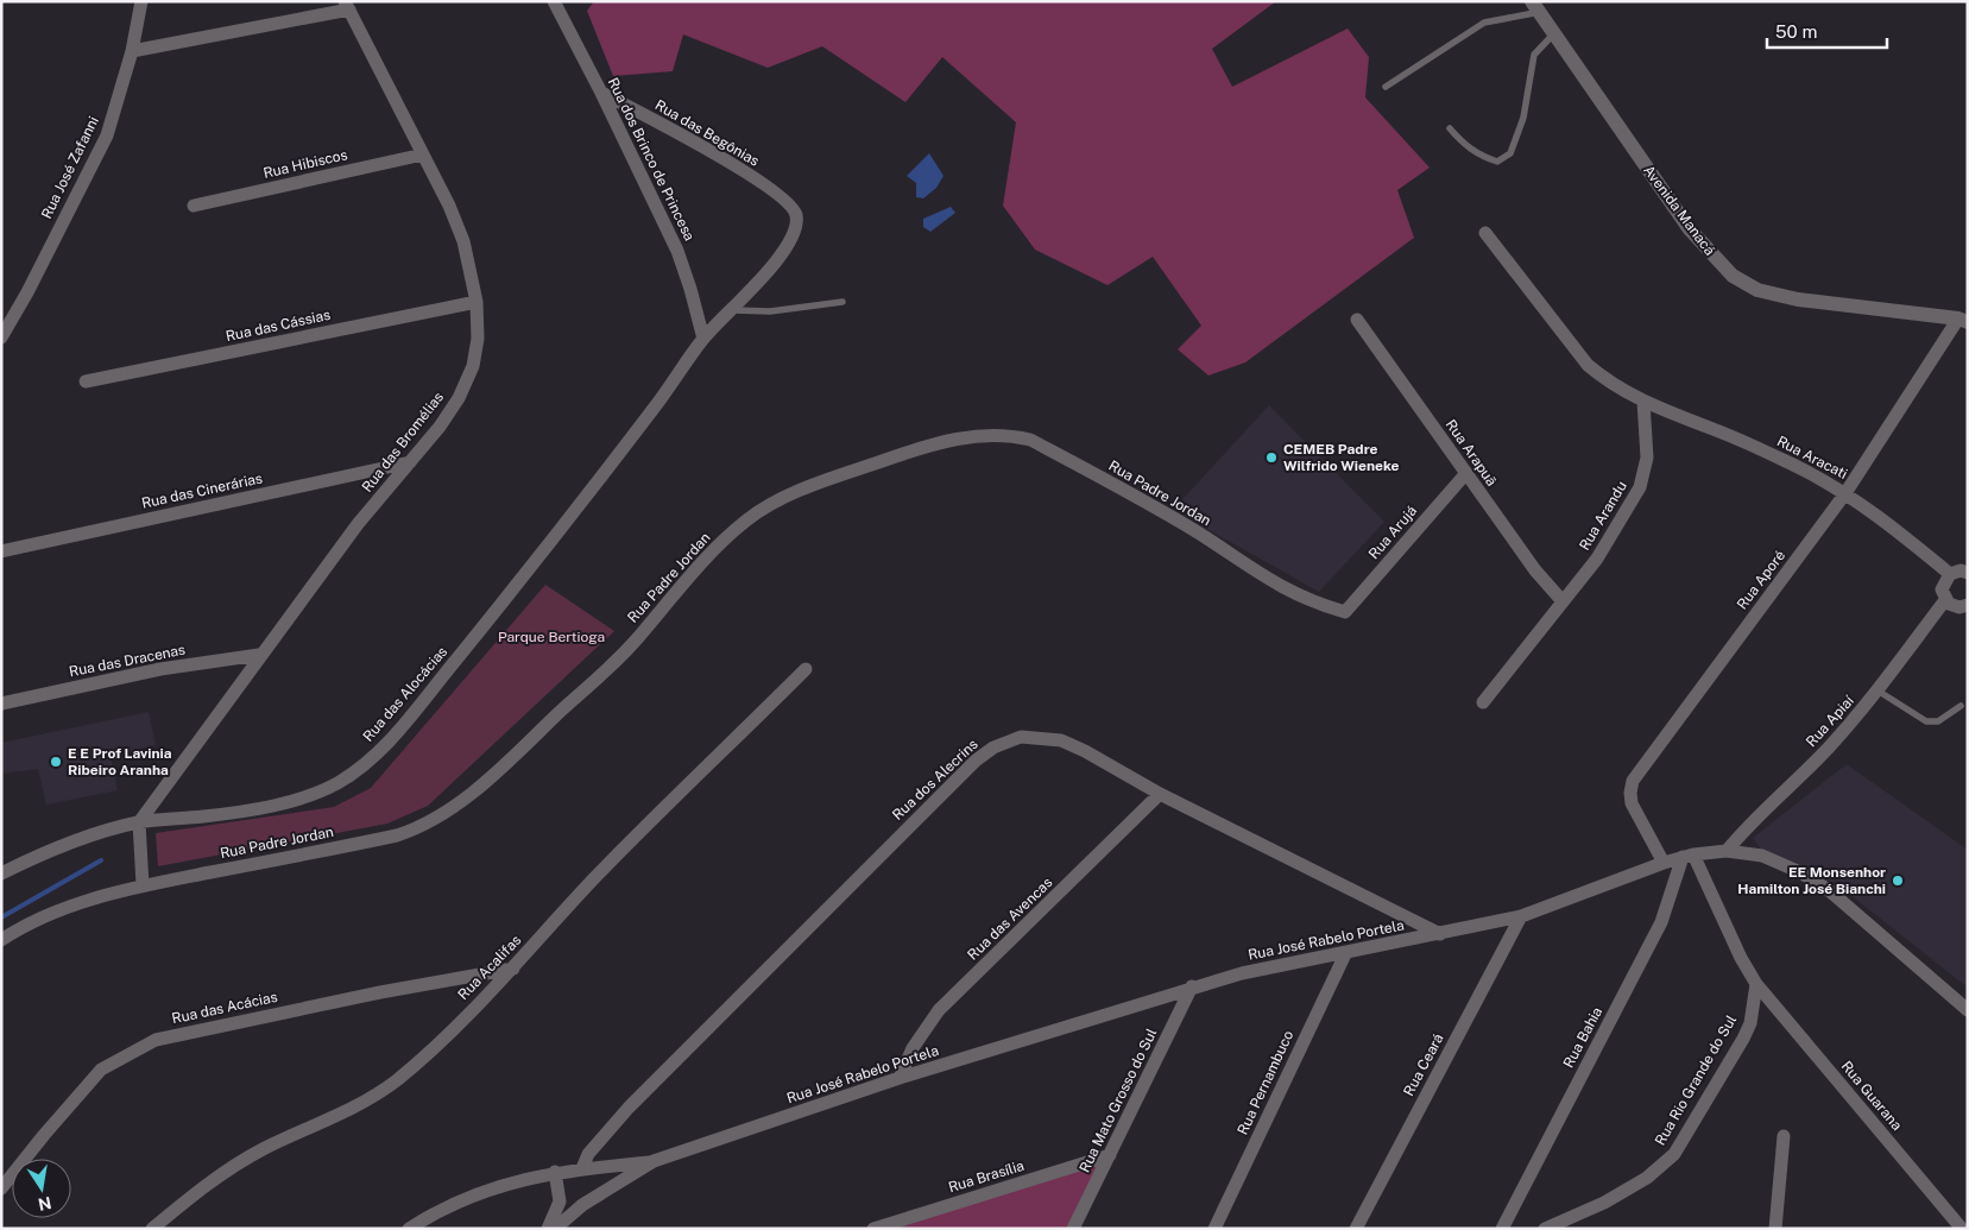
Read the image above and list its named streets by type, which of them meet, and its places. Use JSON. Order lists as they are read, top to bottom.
{
  "streets": {
    "street": [
      "Rua das Begônias",
      "Rua dos Brinco de Princesa",
      "Rua Hibiscos",
      "Rua José Zafanni",
      "Avenida Manacá",
      "Rua das Cássias",
      "Rua das Bromélias",
      "Rua Arapuã",
      "Rua Aracati",
      "Rua das Cinerárias",
      "Rua Padre Jordan",
      "Rua Arandu",
      "Rua Arujá",
      "Rua Aporé",
      "Rua das Dracenas",
      "Rua das Alocácias",
      "Rua Apiaí",
      "Rua dos Alecrins",
      "Rua das Avencas",
      "Rua José Rabelo Portela",
      "Rua Acalifas",
      "Rua das Acácias",
      "Rua Bahia",
      "Rua Ceará",
      "Rua Rio Grande do Sul",
      "Rua Pernambuco",
      "Rua Guarana",
      "Rua Mato Grosso do Sul",
      "Rua Brasília"
    ]
  },
  "crossings": [
    ["Rua das Begônias", "Rua dos Brinco de Princesa"],
    ["Rua dos Brinco de Princesa", "Rua das Alocácias"],
    ["Rua Hibiscos", "Rua das Bromélias"],
    ["Avenida Manacá", "Rua Aporé"],
    ["Rua das Cássias", "Rua das Bromélias"],
    ["Rua das Bromélias", "Rua das Cinerárias"],
    ["Rua das Bromélias", "Rua das Dracenas"],
    ["Rua das Bromélias", "Rua das Alocácias"],
    ["Rua Arapuã", "Rua Arandu"],
    ["Rua Arapuã", "Rua Arujá"],
    ["Rua Aracati", "Rua Arandu"],
    ["Rua Aracati", "Rua Aporé"],
    ["Rua Padre Jordan", "Rua Arujá"],
    ["Rua Aporé", "Rua José Rabelo Portela"],
    ["Rua Apiaí", "Rua José Rabelo Portela"],
    ["Rua dos Alecrins", "Rua das Avencas"],
    ["Rua dos Alecrins", "Rua José Rabelo Portela"],
    ["Rua das Avencas", "Rua José Rabelo Portela"],
    ["Rua José Rabelo Portela", "Rua Bahia"],
    ["Rua José Rabelo Portela", "Rua Ceará"],
    ["Rua José Rabelo Portela", "Rua Pernambuco"],
    ["Rua José Rabelo Portela", "Rua Mato Grosso do Sul"],
    ["Rua Acalifas", "Rua das Acácias"],
    ["Rua Rio Grande do Sul", "Rua Guarana"],
    ["Rua Mato Grosso do Sul", "Rua Brasília"]
  ],
  "parks": ["Parque Bertioga"],
  "places": ["CEMEB Padre Wilfrido Wieneke", "E E Prof Lavinia Ribeiro Aranha", "EE Monsenhor Hamilton José Bianchi"],
  "scale_bar": "50 m",
  "north": "bottom"
}
